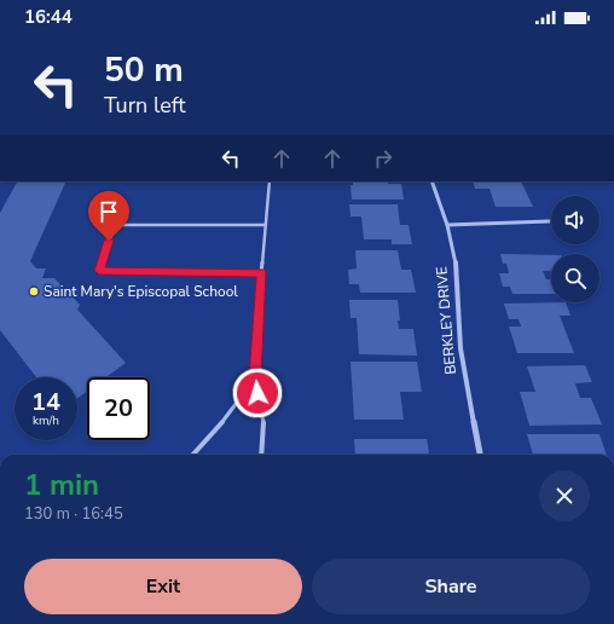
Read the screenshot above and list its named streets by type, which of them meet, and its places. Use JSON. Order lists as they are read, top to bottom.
{
  "streets": {
    "street": ["BERKLEY DRIVE"]
  },
  "places": ["Saint Mary's Episcopal School"],
  "page": {
    "status": "16:44",
    "turn": ["50 m", "Turn left"],
    "speed": "14 km/h",
    "limit": "20",
    "heading": ["1 min", "130 m · 16:45"],
    "buttons": ["Exit", "Share"]
  }
}
